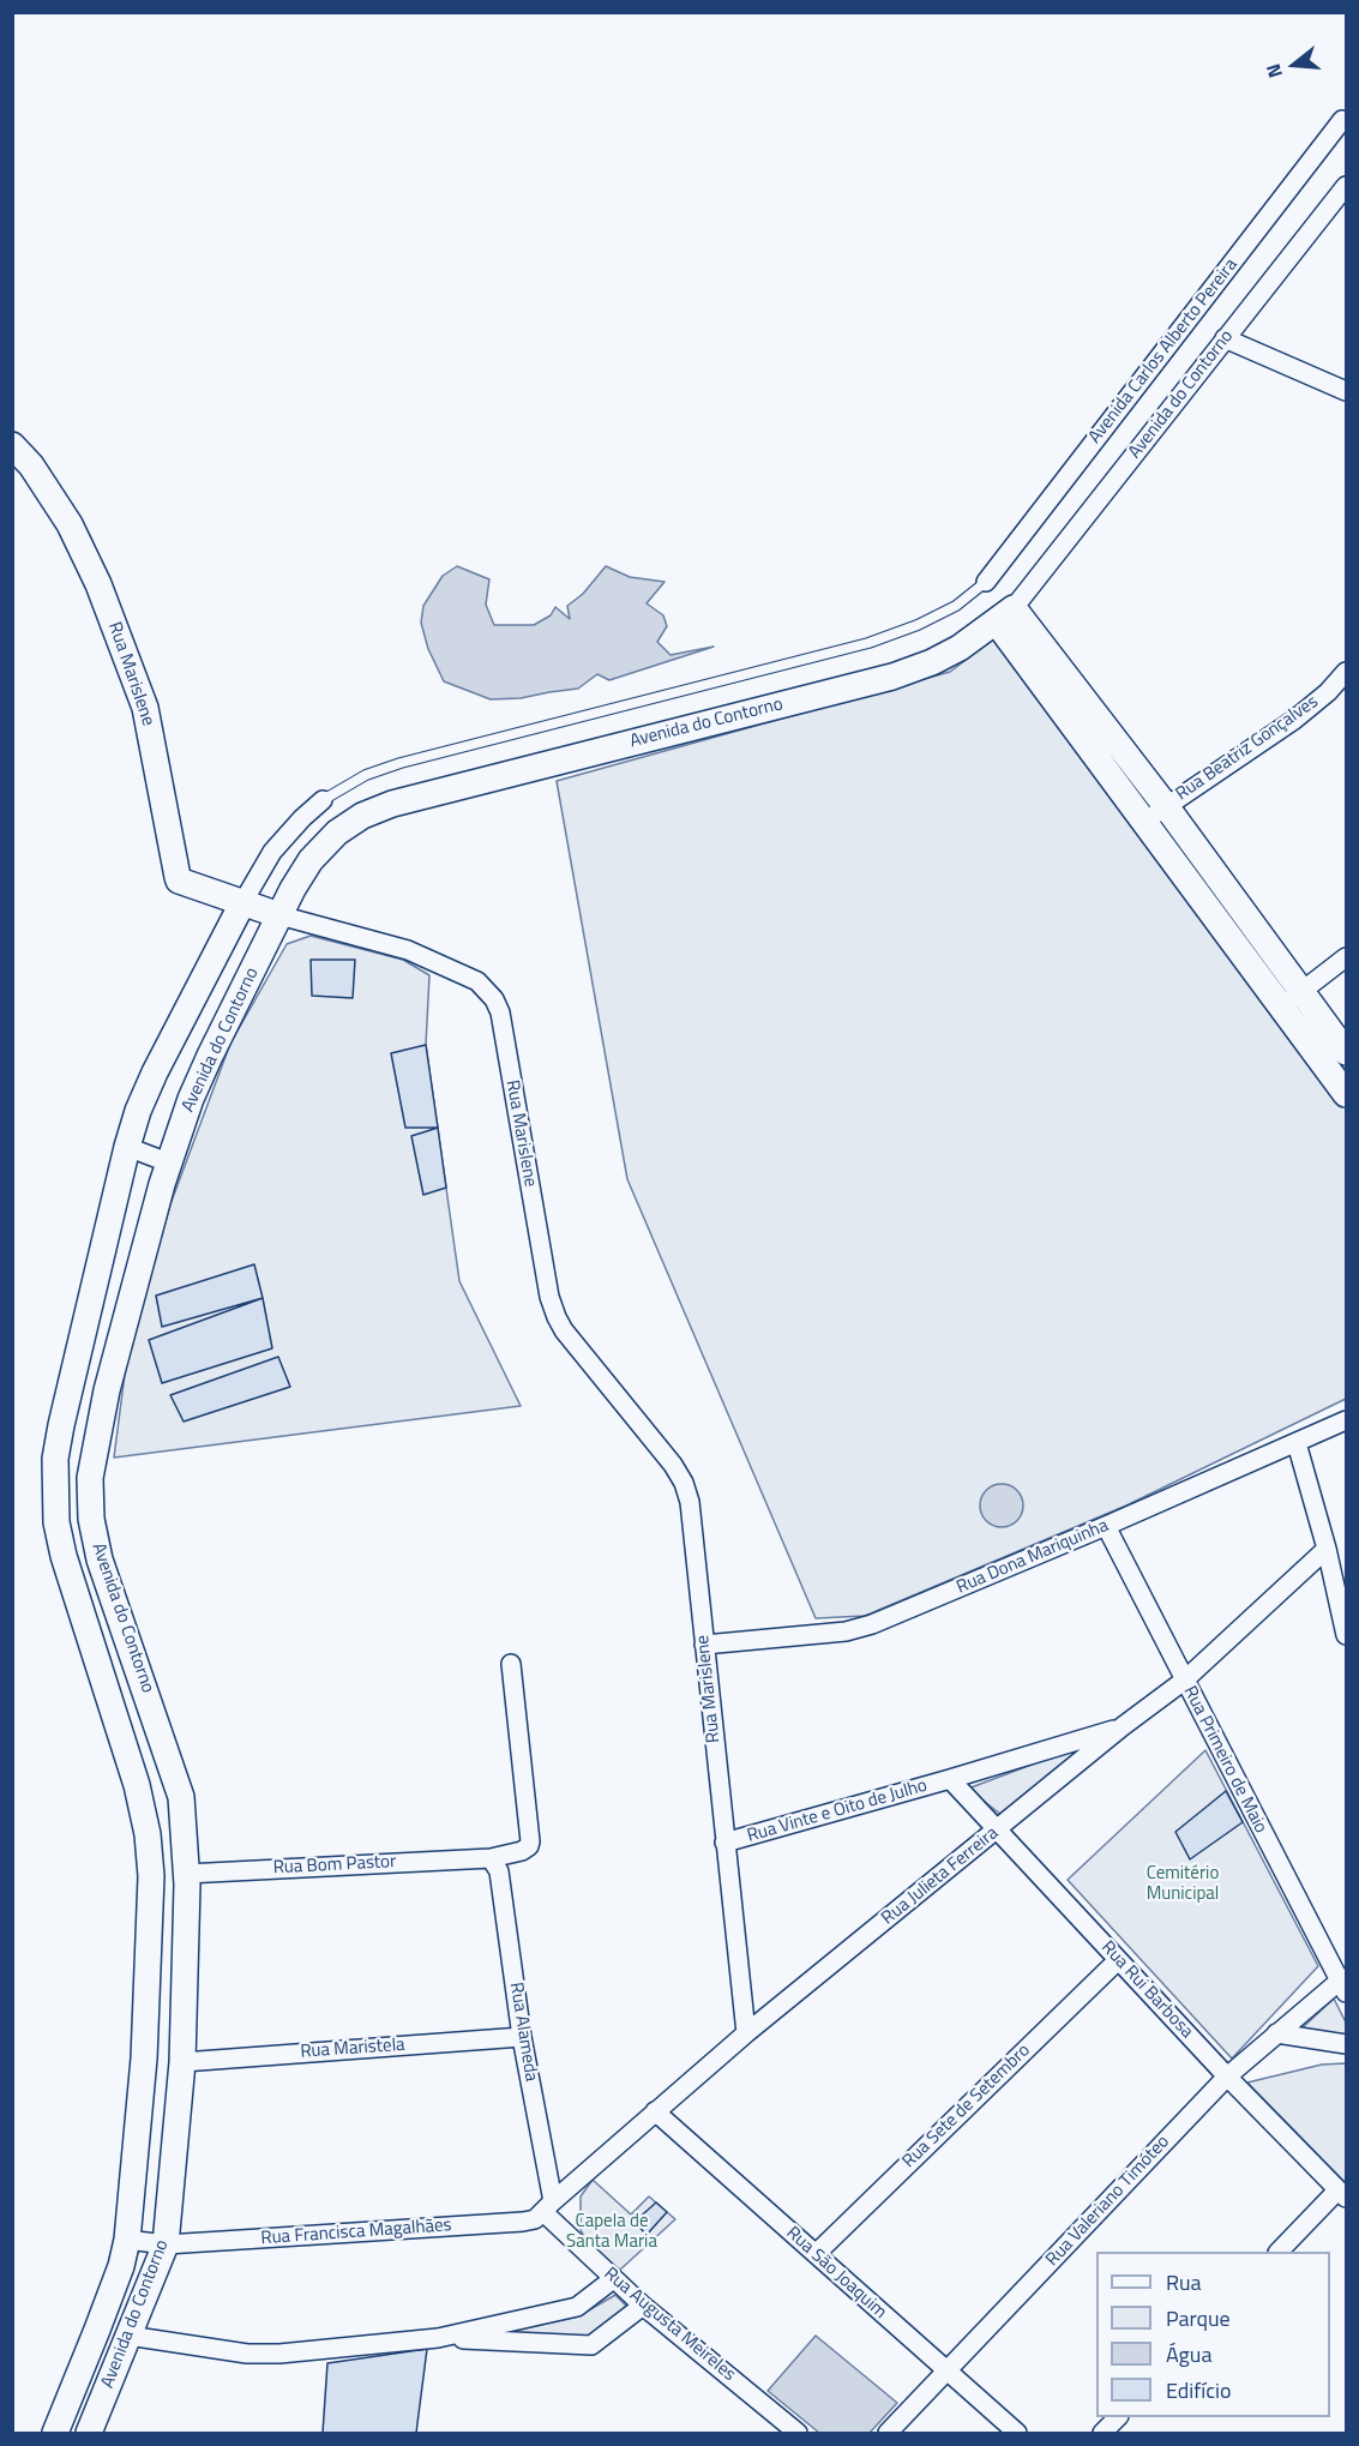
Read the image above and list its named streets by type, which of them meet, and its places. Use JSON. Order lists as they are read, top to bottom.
{
  "streets": {
    "street": [
      "Avenida Carlos Alberto Pereira",
      "Avenida do Contorno",
      "Rua Marislene",
      "Rua Beatriz Gonçalves",
      "Rua Dona Mariquinha",
      "Rua Primeiro de Maio",
      "Rua Vinte e Oito de Julho",
      "Rua Bom Pastor",
      "Rua Julieta Ferreira",
      "Rua Rui Barbosa",
      "Rua Alameda",
      "Rua Maristela",
      "Rua Sete de Setembro",
      "Rua Valeriano Timóteo",
      "Rua Francisca Magalhães",
      "Rua São Joaquim",
      "Rua Augusta Meireles"
    ]
  },
  "crossings": [
    ["Avenida do Contorno", "Rua Marislene"],
    ["Avenida do Contorno", "Rua Bom Pastor"],
    ["Avenida do Contorno", "Rua Maristela"],
    ["Avenida do Contorno", "Rua Francisca Magalhães"],
    ["Rua Marislene", "Rua Dona Mariquinha"],
    ["Rua Marislene", "Rua Vinte e Oito de Julho"],
    ["Rua Marislene", "Rua Julieta Ferreira"],
    ["Rua Dona Mariquinha", "Rua Primeiro de Maio"],
    ["Rua Primeiro de Maio", "Rua Julieta Ferreira"],
    ["Rua Primeiro de Maio", "Rua Valeriano Timóteo"],
    ["Rua Vinte e Oito de Julho", "Rua Julieta Ferreira"],
    ["Rua Vinte e Oito de Julho", "Rua Rui Barbosa"],
    ["Rua Bom Pastor", "Rua Alameda"],
    ["Rua Julieta Ferreira", "Rua Rui Barbosa"],
    ["Rua Julieta Ferreira", "Rua Alameda"],
    ["Rua Julieta Ferreira", "Rua Francisca Magalhães"],
    ["Rua Julieta Ferreira", "Rua São Joaquim"],
    ["Rua Julieta Ferreira", "Rua Augusta Meireles"],
    ["Rua Rui Barbosa", "Rua Sete de Setembro"],
    ["Rua Rui Barbosa", "Rua Valeriano Timóteo"],
    ["Rua Alameda", "Rua Maristela"],
    ["Rua Alameda", "Rua Francisca Magalhães"],
    ["Rua Alameda", "Rua Augusta Meireles"],
    ["Rua Sete de Setembro", "Rua São Joaquim"],
    ["Rua Valeriano Timóteo", "Rua São Joaquim"],
    ["Rua Francisca Magalhães", "Rua Augusta Meireles"]
  ],
  "parks": ["Cemitério Municipal", "Capela de Santa Maria"],
  "legend": [
    "Rua",
    "Parque",
    "Água",
    "Edifício"
  ],
  "north": "left"
}
